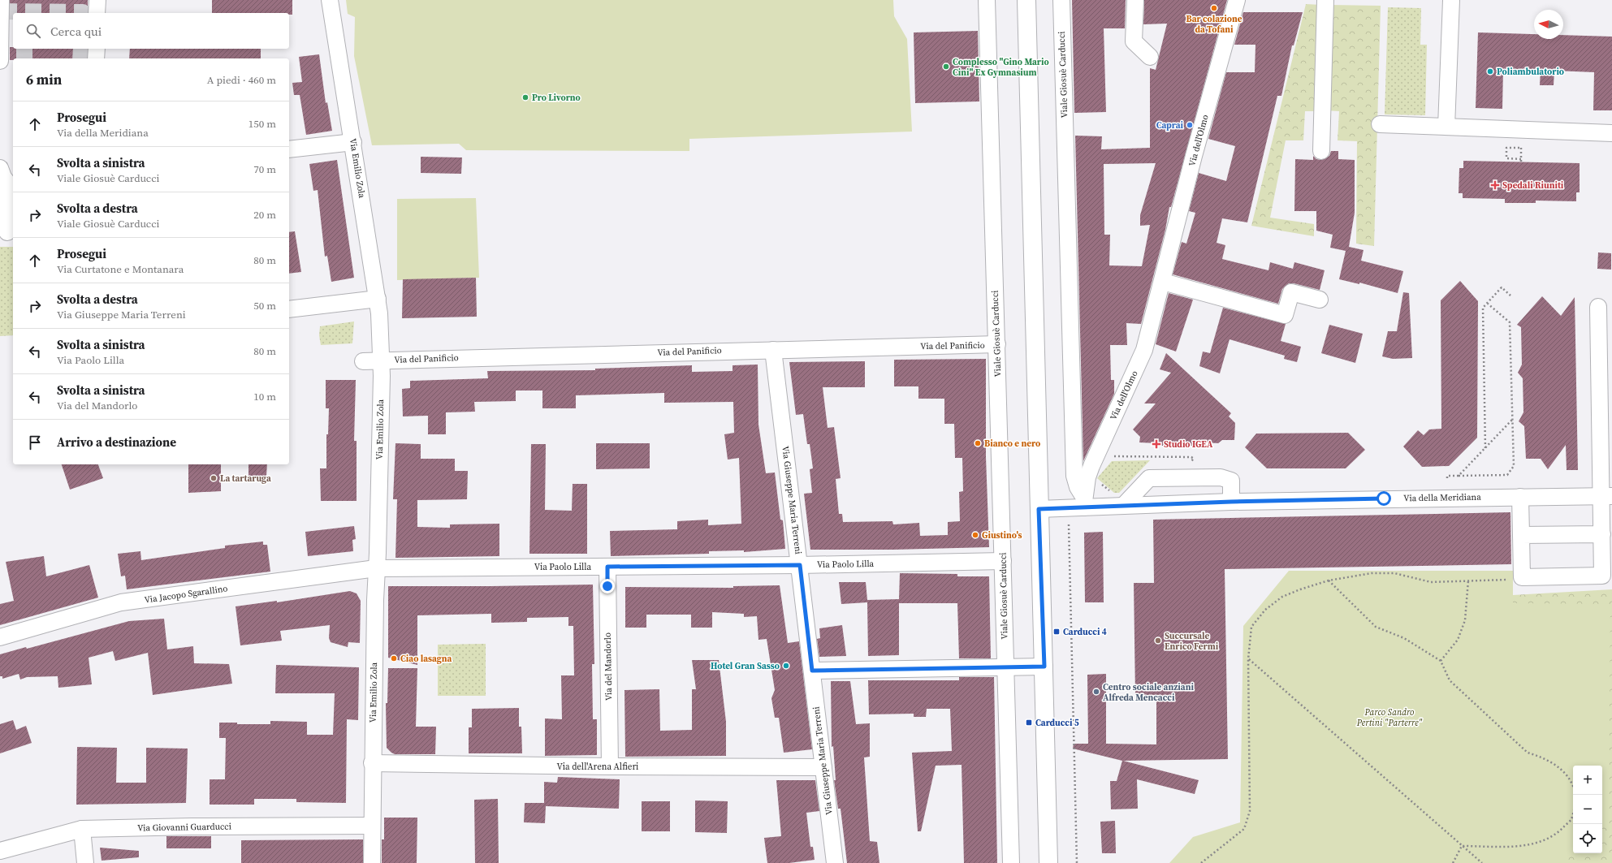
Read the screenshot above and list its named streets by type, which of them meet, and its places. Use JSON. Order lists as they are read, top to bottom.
{
  "streets": {
    "street": [
      "Viale Giosuè Carducci",
      "Via dell'Olmo",
      "Via Emilio Zola",
      "Via del Panificio",
      "Via della Meridiana",
      "Via Giuseppe Maria Terreni",
      "Via Paolo Lilla",
      "Via Jacopo Sgarallino",
      "Via del Mandorlo",
      "Via dell'Arena Alfieri",
      "Via Giovanni Guarducci"
    ]
  },
  "crossings": [
    ["Viale Giosuè Carducci", "Via dell'Olmo"],
    ["Viale Giosuè Carducci", "Via del Panificio"],
    ["Viale Giosuè Carducci", "Via della Meridiana"],
    ["Viale Giosuè Carducci", "Via Paolo Lilla"],
    ["Via dell'Olmo", "Via della Meridiana"],
    ["Via Emilio Zola", "Via del Panificio"],
    ["Via Emilio Zola", "Via Paolo Lilla"],
    ["Via Emilio Zola", "Via Jacopo Sgarallino"],
    ["Via Emilio Zola", "Via dell'Arena Alfieri"],
    ["Via Emilio Zola", "Via Giovanni Guarducci"],
    ["Via del Panificio", "Via Giuseppe Maria Terreni"],
    ["Via Giuseppe Maria Terreni", "Via Paolo Lilla"],
    ["Via Giuseppe Maria Terreni", "Via dell'Arena Alfieri"],
    ["Via Paolo Lilla", "Via Jacopo Sgarallino"],
    ["Via Paolo Lilla", "Via del Mandorlo"],
    ["Via del Mandorlo", "Via dell'Arena Alfieri"]
  ],
  "parks": ["Parco Sandro Pertini \"Parterre\""],
  "places": {
    "other": [
      "Bar colazione da Tofani",
      "Complesso \"Gino Mario Cini\" Ex Gymnasium",
      "Poliambulatorio",
      "Pro Livorno",
      "Caprai",
      "Bianco e nero",
      "La tartaruga",
      "Giustino's",
      "Succursale Enrico Fermi",
      "Ciao lasagna",
      "Hotel Gran Sasso",
      "Centro sociale anziani Alfreda Mencacci"
    ],
    "health": ["Spedali Riuniti", "Studio IGEA"],
    "transit": ["Carducci 4", "Carducci 5"]
  },
  "north": "left",
  "page": {
    "search": "Cerca qui",
    "heading": ["6 min", "A piedi · 460 m"],
    "list": [
      ["Prosegui", "Via della Meridiana", "150 m"],
      ["Svolta a sinistra", "Viale Giosuè Carducci", "70 m"],
      ["Svolta a destra", "Viale Giosuè Carducci", "20 m"],
      ["Prosegui", "Via Curtatone e Montanara", "80 m"],
      ["Svolta a destra", "Via Giuseppe Maria Terreni", "50 m"],
      ["Svolta a sinistra", "Via Paolo Lilla", "80 m"],
      ["Svolta a sinistra", "Via del Mandorlo", "10 m"],
      "Arrivo a destinazione"
    ],
    "map_buttons": ["+", "−"]
  }
}
